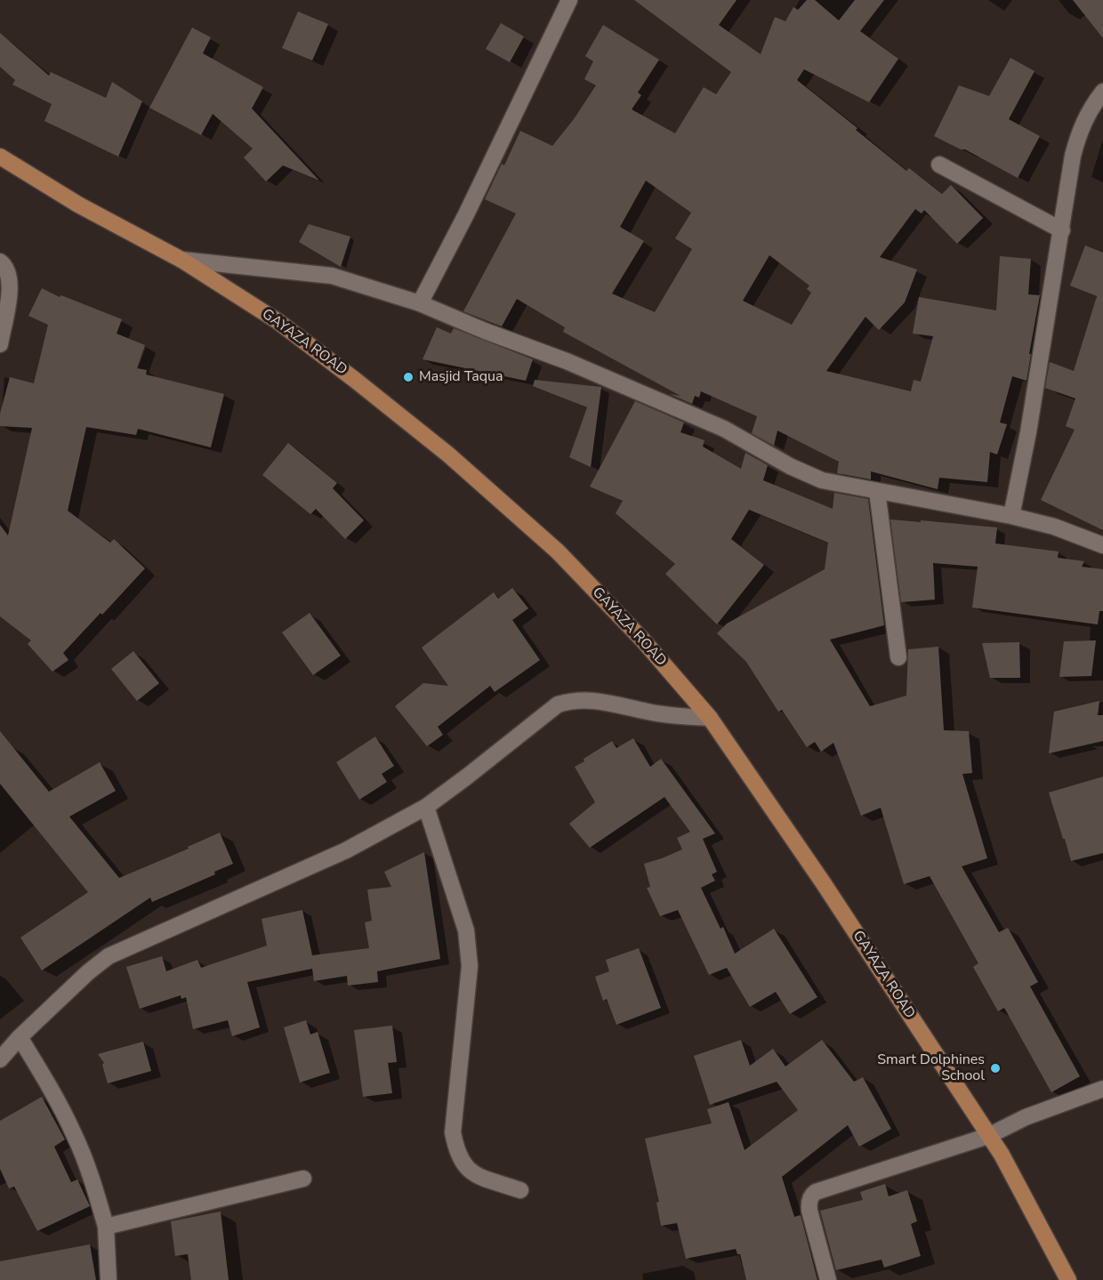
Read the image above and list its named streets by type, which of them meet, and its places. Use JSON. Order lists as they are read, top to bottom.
{
  "streets": {
    "main road": ["GAYAZA ROAD"]
  },
  "places": ["Masjid Taqua", "Smart Dolphines School"]
}
